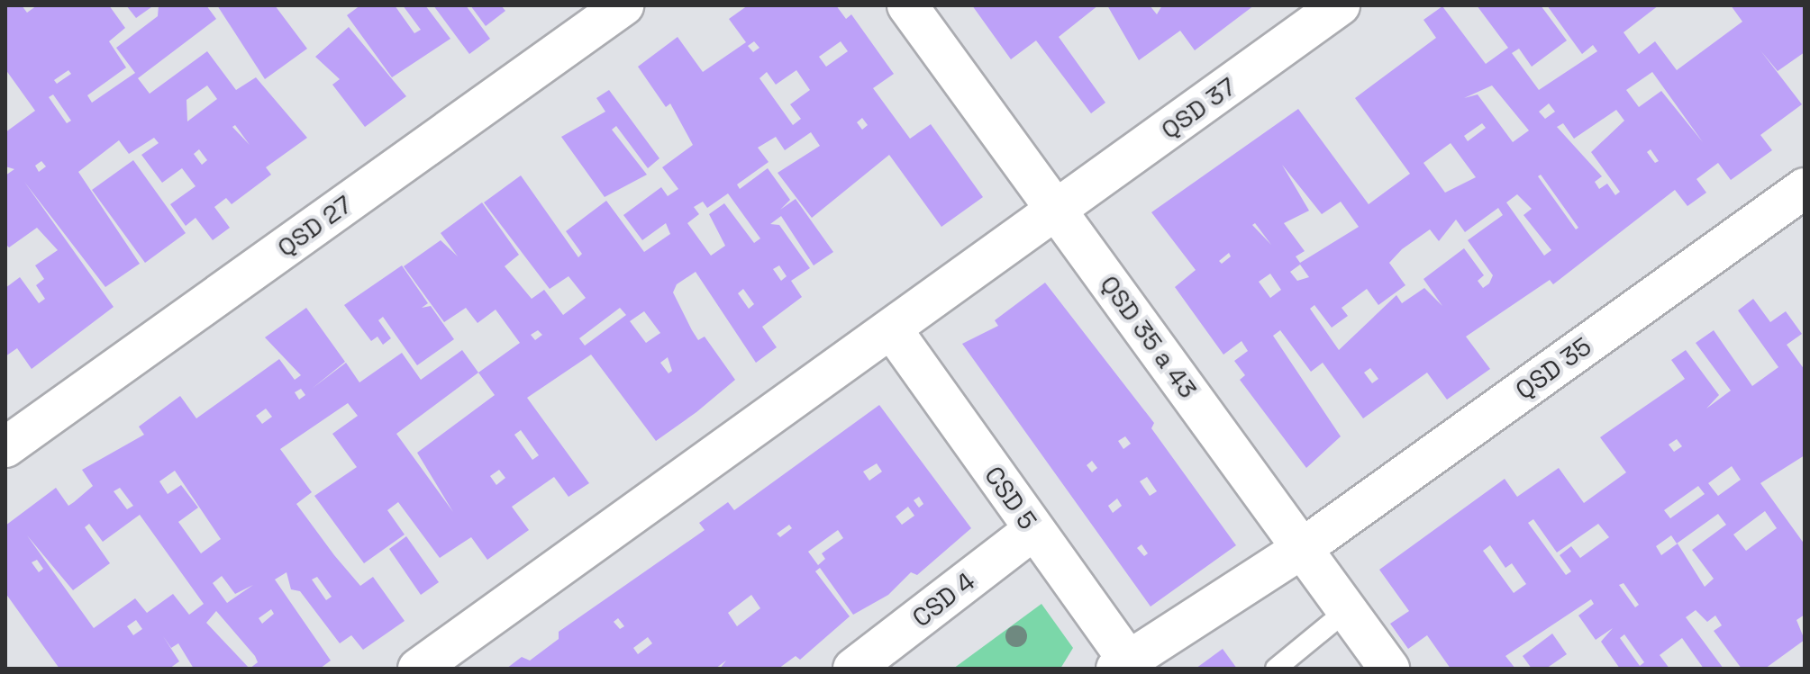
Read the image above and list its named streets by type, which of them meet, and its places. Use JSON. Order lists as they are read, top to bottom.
{
  "streets": {
    "street": [
      "QSD 37",
      "QSD 27",
      "QSD 35 a 43",
      "QSD 35",
      "CSD 5",
      "CSD 4"
    ]
  },
  "crossings": [
    ["QSD 37", "QSD 35 a 43"],
    ["QSD 37", "CSD 5"],
    ["QSD 35 a 43", "QSD 35"],
    ["QSD 35", "CSD 5"],
    ["CSD 5", "CSD 4"]
  ]
}
